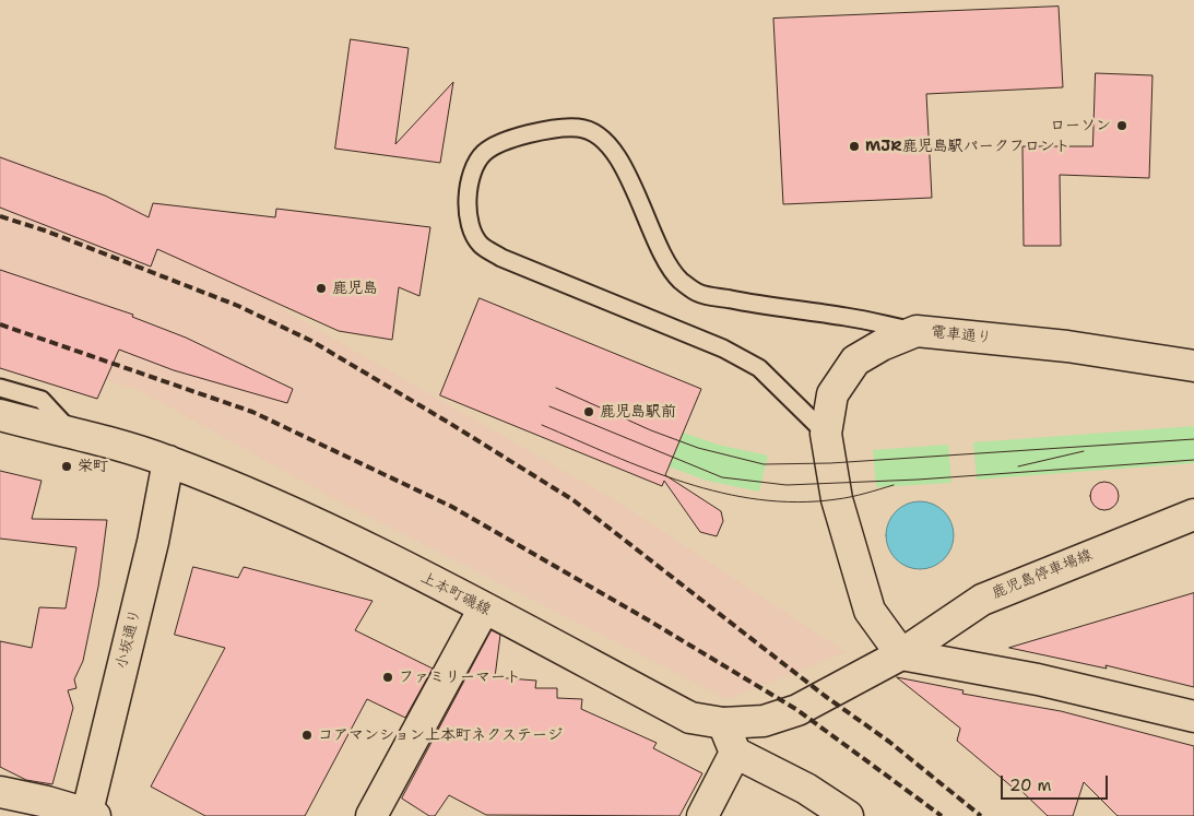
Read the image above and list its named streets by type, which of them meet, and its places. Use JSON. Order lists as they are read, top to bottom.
{
  "streets": {
    "street": [
      "電車通り",
      "鹿児島停車場線",
      "上本町磯線",
      "小坂通り"
    ]
  },
  "crossings": [
    ["電車通り", "鹿児島停車場線"],
    ["電車通り", "上本町磯線"],
    ["鹿児島停車場線", "上本町磯線"],
    ["上本町磯線", "小坂通り"]
  ],
  "places": [
    "ローソン",
    "MJR鹿児島駅パークフロント",
    "鹿児島",
    "鹿児島駅前",
    "栄町",
    "ファミリーマート",
    "コアマンション上本町ネクステージ"
  ],
  "scale_bar": "20 m"
}
